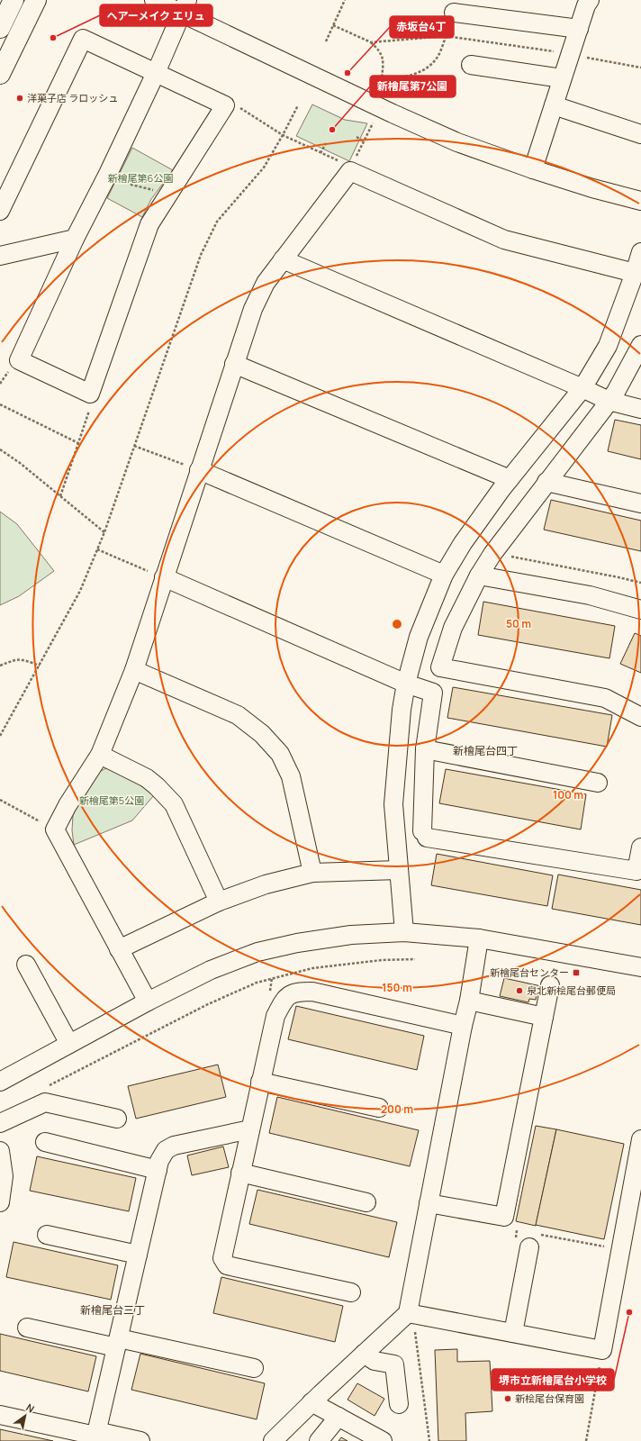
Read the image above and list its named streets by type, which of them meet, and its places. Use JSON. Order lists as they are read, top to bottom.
{
  "districts": ["新檜尾台四丁", "新檜尾台三丁"],
  "parks": ["新檜尾第6公園", "新檜尾第5公園"],
  "places": {
    "other": [
      "ヘアーメイク エリュ",
      "赤坂台4丁",
      "洋菓子店 ラロッシュ",
      "新檜尾第7公園",
      "泉北新桧尾台郵便局",
      "堺市立新檜尾台小学校",
      "新桧尾台保育園"
    ],
    "transit": ["新檜尾台センター"]
  },
  "north": "top right",
  "rings": [
    "50 m",
    "100 m",
    "150 m",
    "200 m"
  ]
}
